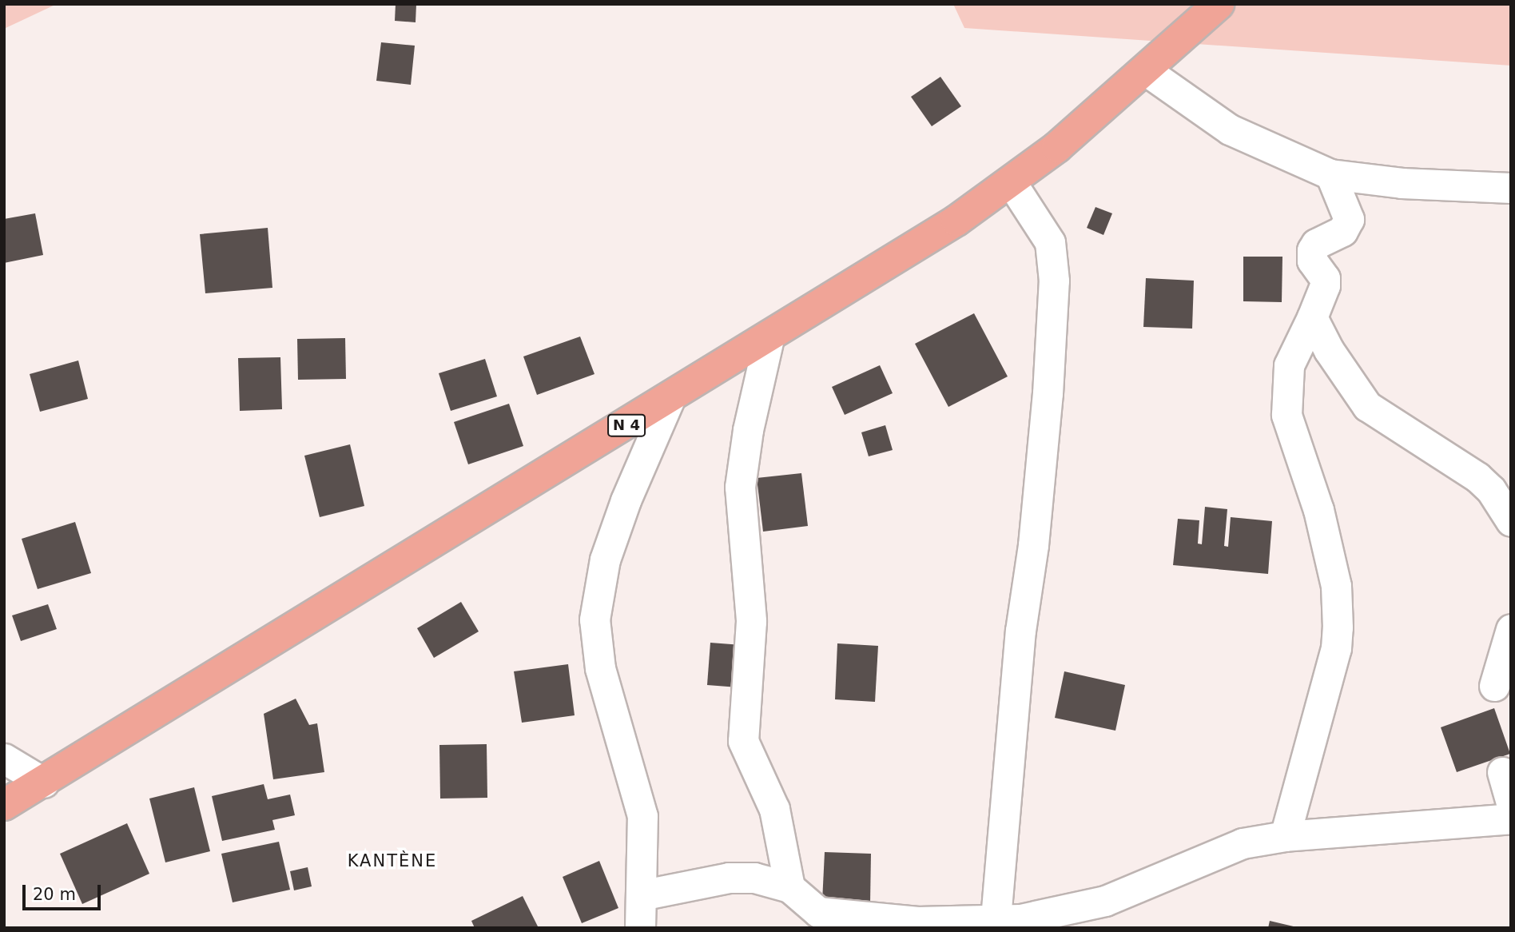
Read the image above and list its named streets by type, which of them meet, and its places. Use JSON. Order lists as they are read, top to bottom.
{
  "streets": {
    "highway": ["N 4"]
  },
  "districts": ["KANTÈNE"],
  "scale_bar": "20 m"
}
